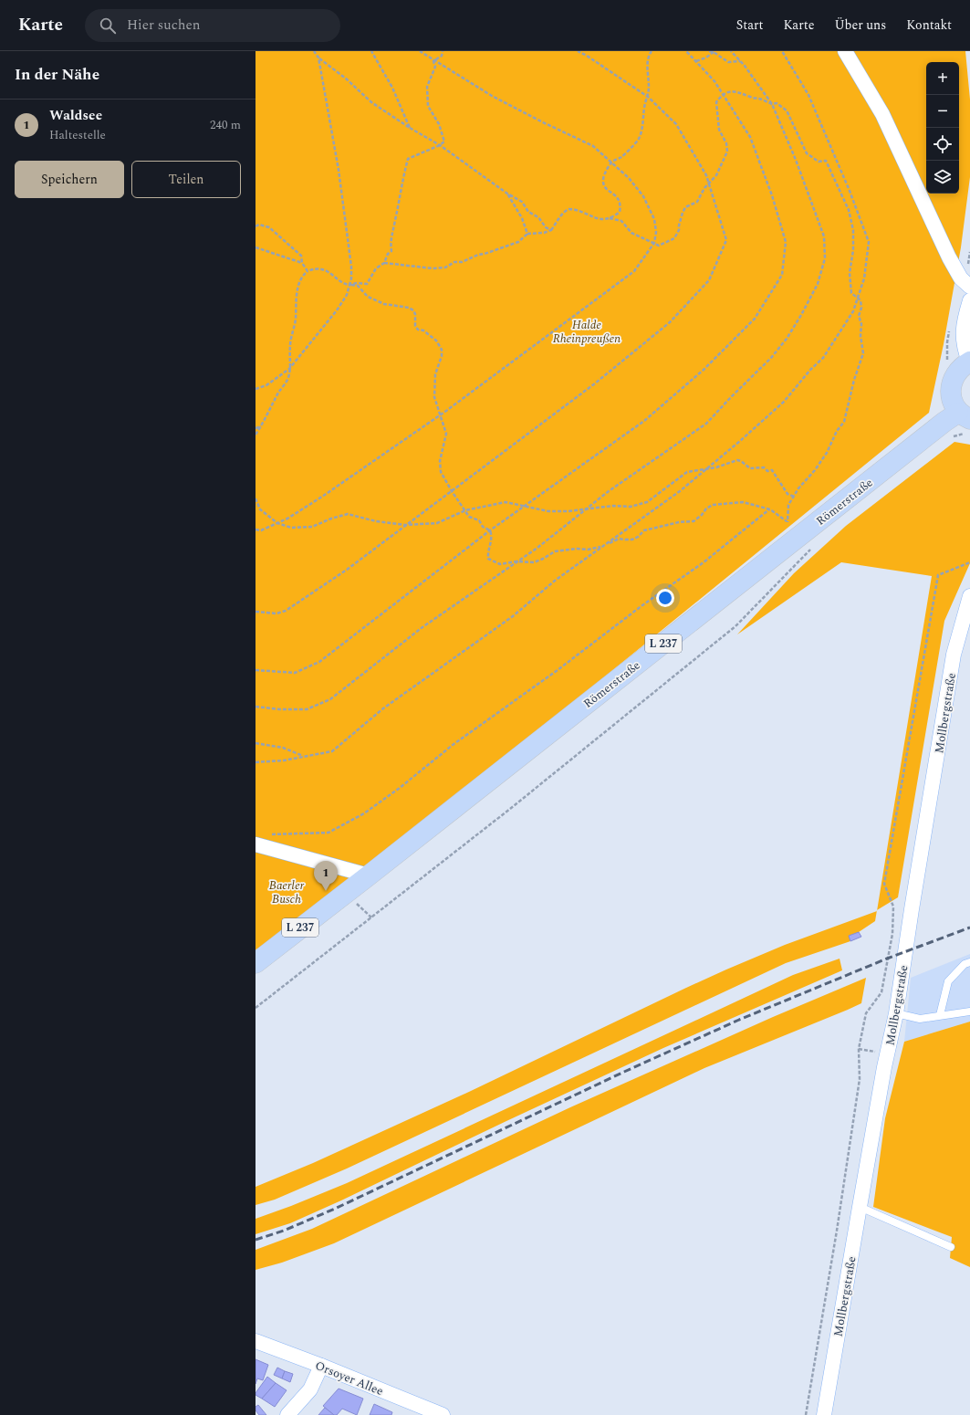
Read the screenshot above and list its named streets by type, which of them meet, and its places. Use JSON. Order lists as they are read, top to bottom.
{
  "streets": {
    "main road": ["Römerstraße", "L 237"],
    "street": ["Mollbergstraße", "Orsoyer Allee"]
  },
  "parks": ["Halde Rheinpreußen", "Baerler Busch"],
  "page": {
    "header": "Karte",
    "search": "Hier suchen",
    "nav": [
      "Start",
      "Karte",
      "Über uns",
      "Kontakt"
    ],
    "heading": "In der Nähe",
    "map_buttons": ["+", "−"],
    "list": [
      {
        "mark": "1",
        "name": "Waldsee",
        "note": "Haltestelle",
        "value": "240 m"
      }
    ],
    "buttons": ["Speichern", "Teilen"],
    "pins": "1"
  }
}
